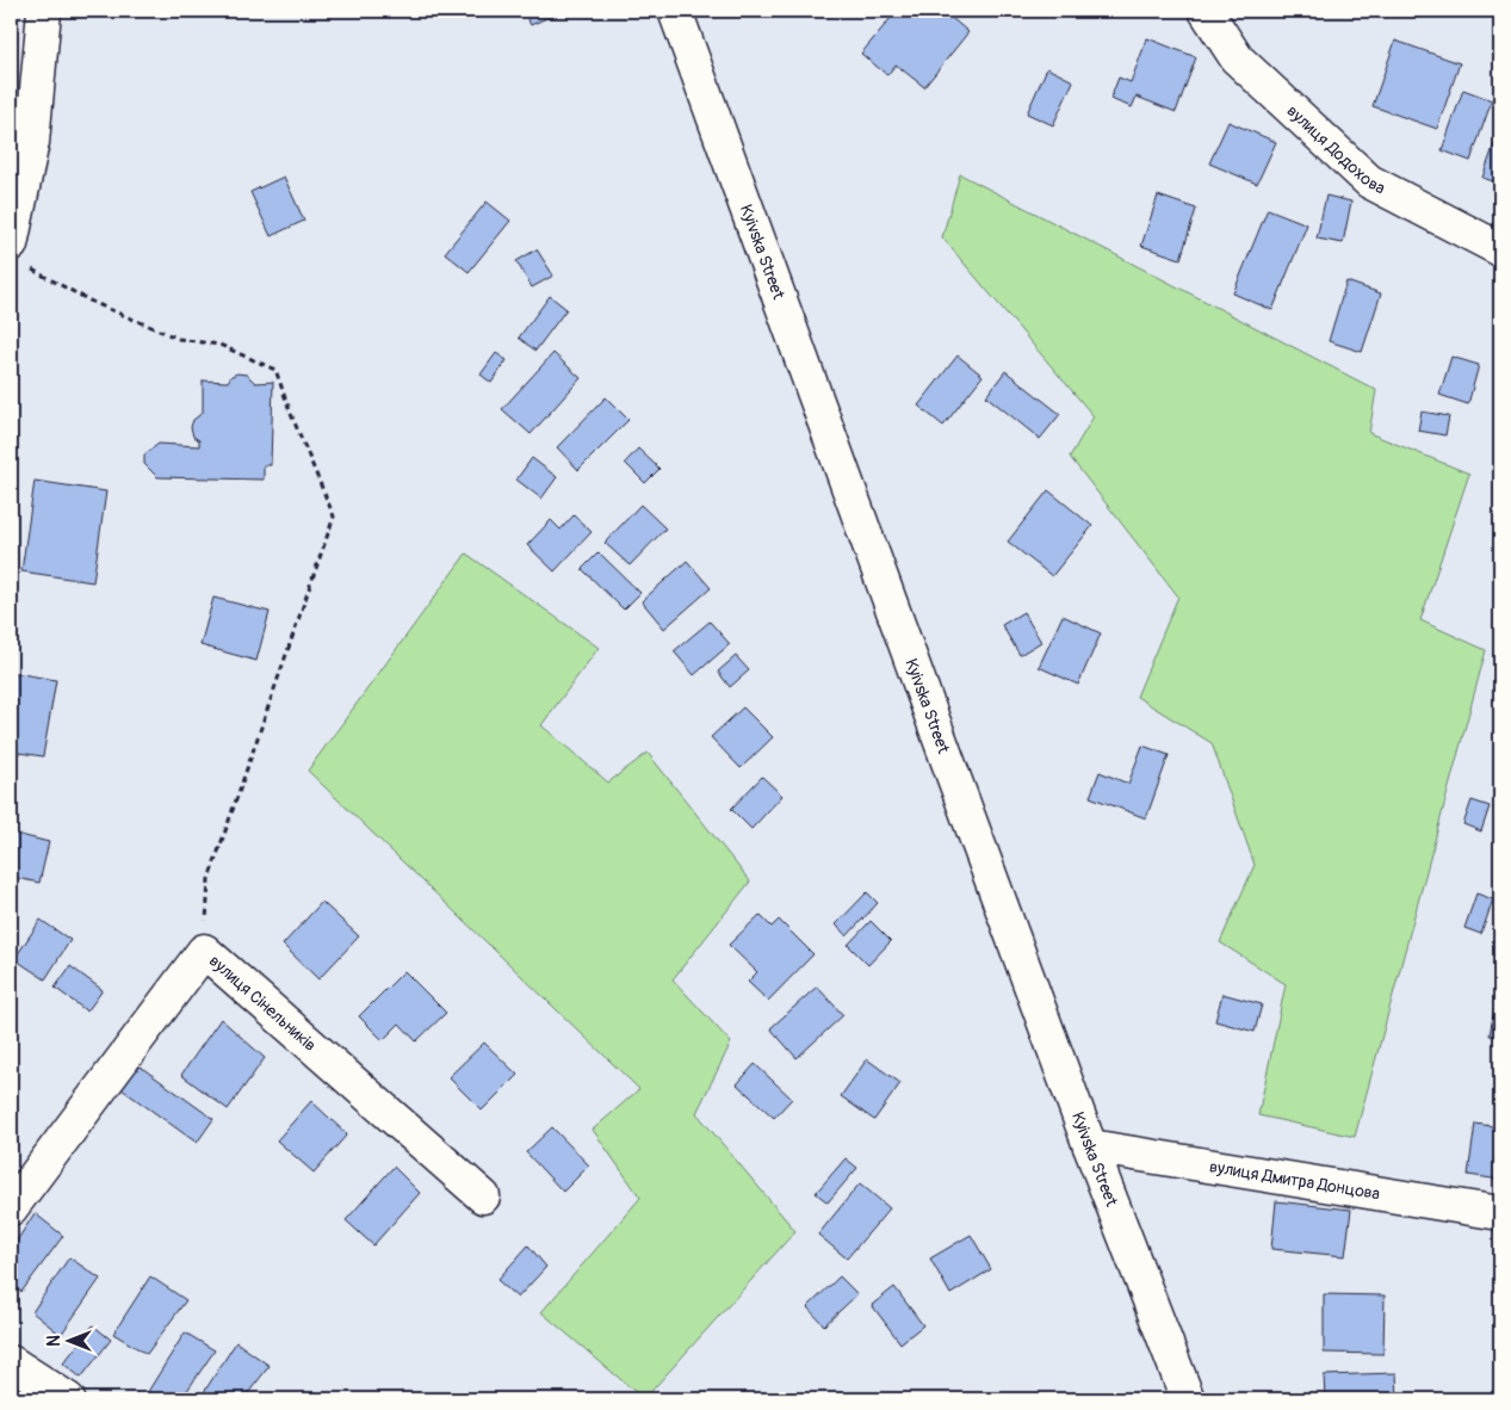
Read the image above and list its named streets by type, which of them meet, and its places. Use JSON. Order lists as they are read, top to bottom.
{
  "streets": {
    "street": [
      "вулиця Додохова",
      "Kyivska Street",
      "вулиця Сінельників",
      "вулиця Дмитра Донцова"
    ]
  },
  "crossings": [
    ["Kyivska Street", "вулиця Дмитра Донцова"]
  ],
  "north": "left"
}
